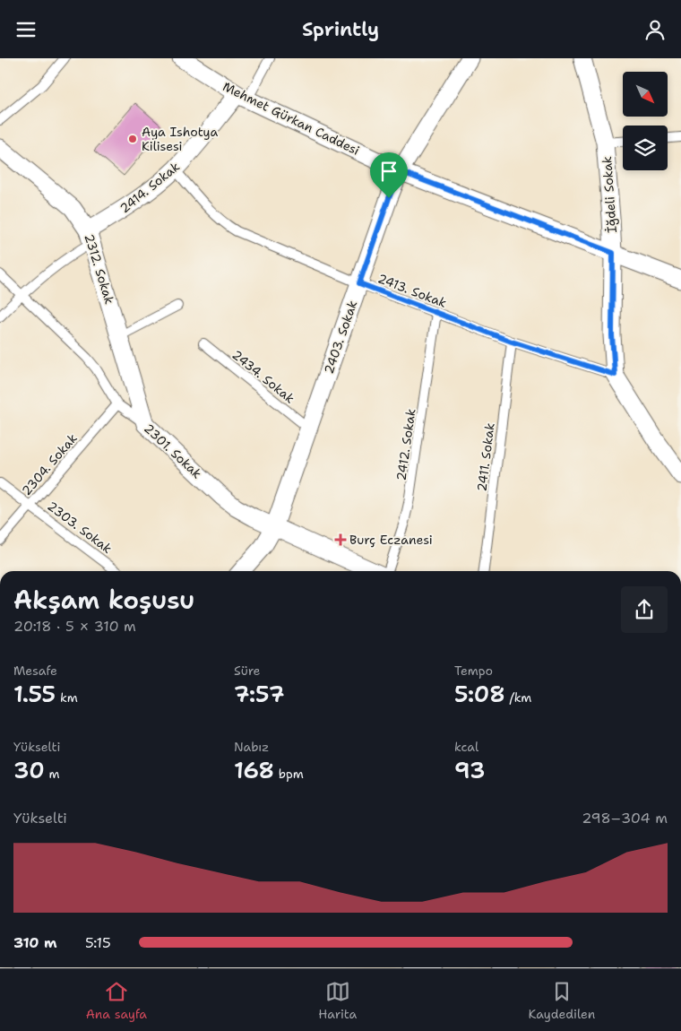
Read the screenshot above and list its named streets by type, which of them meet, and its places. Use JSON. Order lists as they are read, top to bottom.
{
  "streets": {
    "street": [
      "Mehmet Gürkan Caddesi",
      "2414. Sokak",
      "İğdeli Sokak",
      "2312. Sokak",
      "2403. Sokak",
      "2301. Sokak"
    ],
    "lane": [
      "2413. Sokak",
      "2434. Sokak",
      "2412. Sokak",
      "2411. Sokak",
      "2304. Sokak",
      "2303. Sokak"
    ]
  },
  "crossings": [
    ["Mehmet Gürkan Caddesi", "2414. Sokak"],
    ["Mehmet Gürkan Caddesi", "İğdeli Sokak"],
    ["Mehmet Gürkan Caddesi", "2403. Sokak"],
    ["2414. Sokak", "2312. Sokak"],
    ["2414. Sokak", "2413. Sokak"],
    ["İğdeli Sokak", "2413. Sokak"],
    ["2312. Sokak", "2301. Sokak"],
    ["2413. Sokak", "2403. Sokak"],
    ["2413. Sokak", "2412. Sokak"],
    ["2413. Sokak", "2411. Sokak"],
    ["2403. Sokak", "2434. Sokak"],
    ["2403. Sokak", "2301. Sokak"],
    ["2301. Sokak", "2304. Sokak"],
    ["2304. Sokak", "2303. Sokak"]
  ],
  "places": {
    "other": ["Aya Ishotya Kilisesi"],
    "health": ["Burç Eczanesi"]
  },
  "north": "bottom right",
  "page": {
    "header": "Sprintly",
    "heading": ["Akşam koşusu", "20:18 · 5 × 310 m"],
    "stats": [
      ["Mesafe", "1.55 km"],
      ["Süre", "7:57"],
      ["Tempo", "5:08 /km"],
      ["Yükselti", "30 m"],
      ["Nabız", "168 bpm"],
      ["kcal", "93"]
    ],
    "chart": ["Yükselti", "298–304 m"],
    "list": [
      {
        "name": "310 m",
        "note": "5:15"
      }
    ],
    "tabs": ["Ana sayfa", "Harita", "Kaydedilen"]
  }
}
